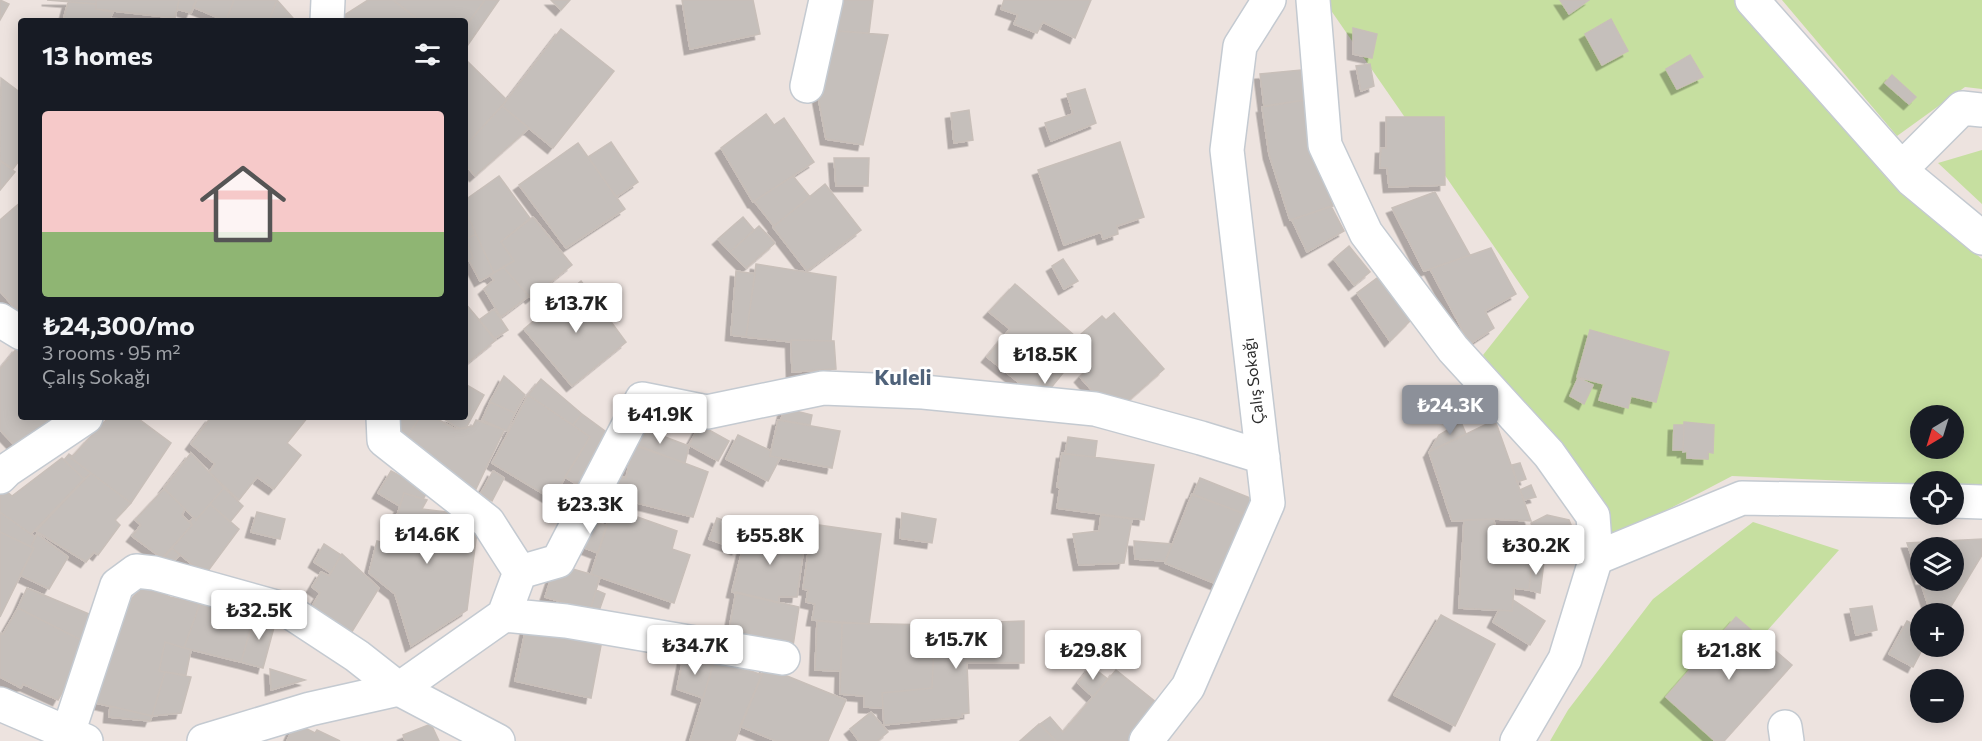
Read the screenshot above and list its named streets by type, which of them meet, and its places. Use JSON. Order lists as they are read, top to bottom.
{
  "streets": {
    "street": ["Çalış Sokağı"]
  },
  "districts": ["Kuleli"],
  "north": "bottom left",
  "page": {
    "heading": "13 homes",
    "list": [
      {
        "name": "₺24,300/mo",
        "note": "3 rooms · 95 m² · Çalış Sokağı"
      }
    ],
    "price": [
      "₺13.7K",
      "₺18.5K",
      "₺24.3K",
      "₺41.9K",
      "₺23.3K",
      "₺14.6K",
      "₺55.8K",
      "₺30.2K",
      "₺32.5K",
      "₺15.7K",
      "₺34.7K",
      "₺29.8K",
      "₺21.8K"
    ],
    "map_buttons": ["+", "−"]
  }
}
